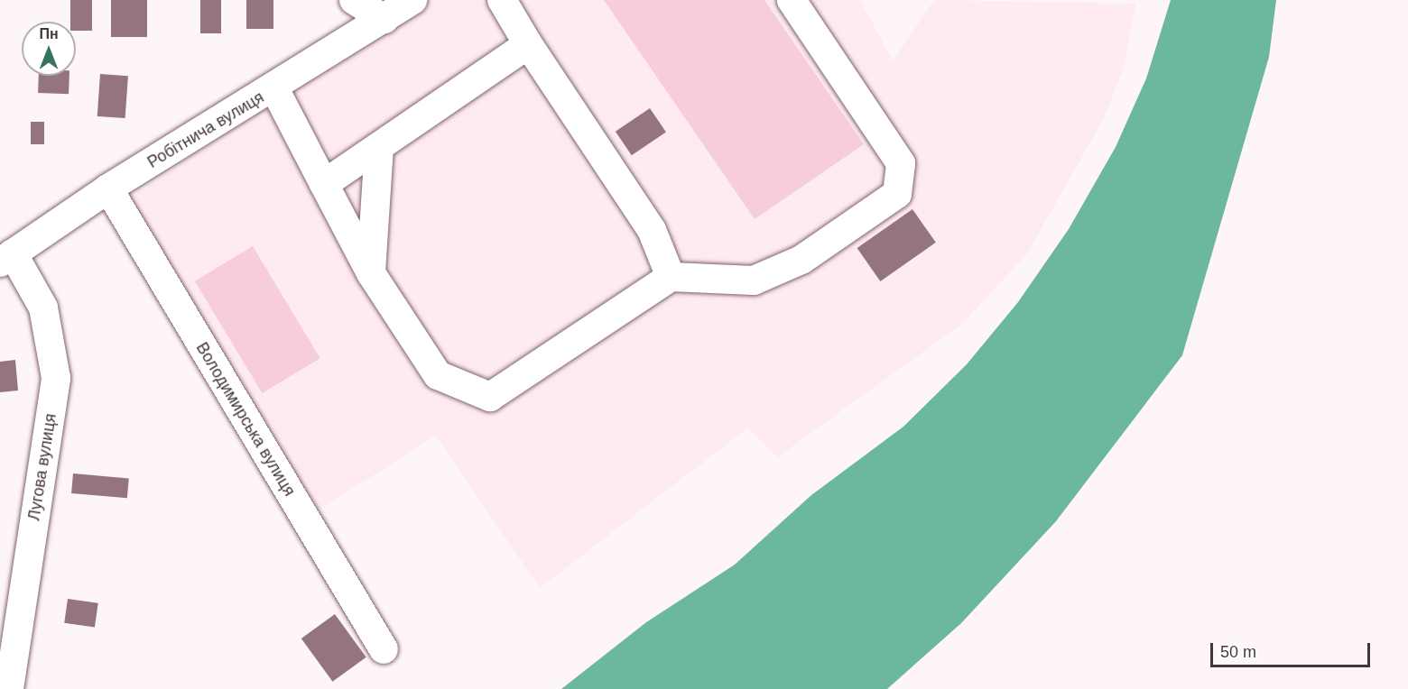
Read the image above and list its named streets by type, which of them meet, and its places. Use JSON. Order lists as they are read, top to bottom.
{
  "streets": {
    "street": ["Робітнича вулиця", "Володимирська вулиця", "Лугова вулиця"]
  },
  "crossings": [
    ["Робітнича вулиця", "Володимирська вулиця"],
    ["Робітнича вулиця", "Лугова вулиця"]
  ],
  "scale_bar": "50 m",
  "north": "top"
}
